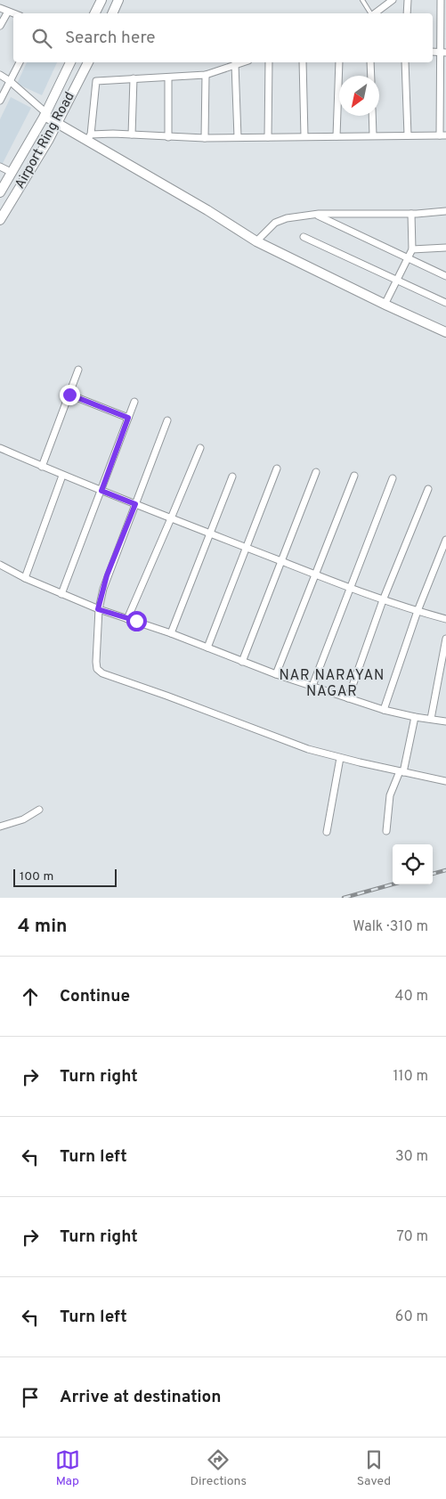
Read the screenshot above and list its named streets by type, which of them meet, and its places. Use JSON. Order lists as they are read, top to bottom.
{
  "streets": {
    "street": ["Airport Ring Road"]
  },
  "districts": ["NAR NARAYAN NAGAR"],
  "scale_bar": "100 m",
  "north": "bottom left",
  "page": {
    "search": "Search here",
    "scale": "100 m",
    "heading": ["4 min", "Walk · 310 m"],
    "list": [
      ["Continue", "40 m"],
      ["Turn right", "110 m"],
      ["Turn left", "30 m"],
      ["Turn right", "70 m"],
      ["Turn left", "60 m"],
      "Arrive at destination"
    ],
    "nav": ["Map", "Directions", "Saved"]
  }
}
